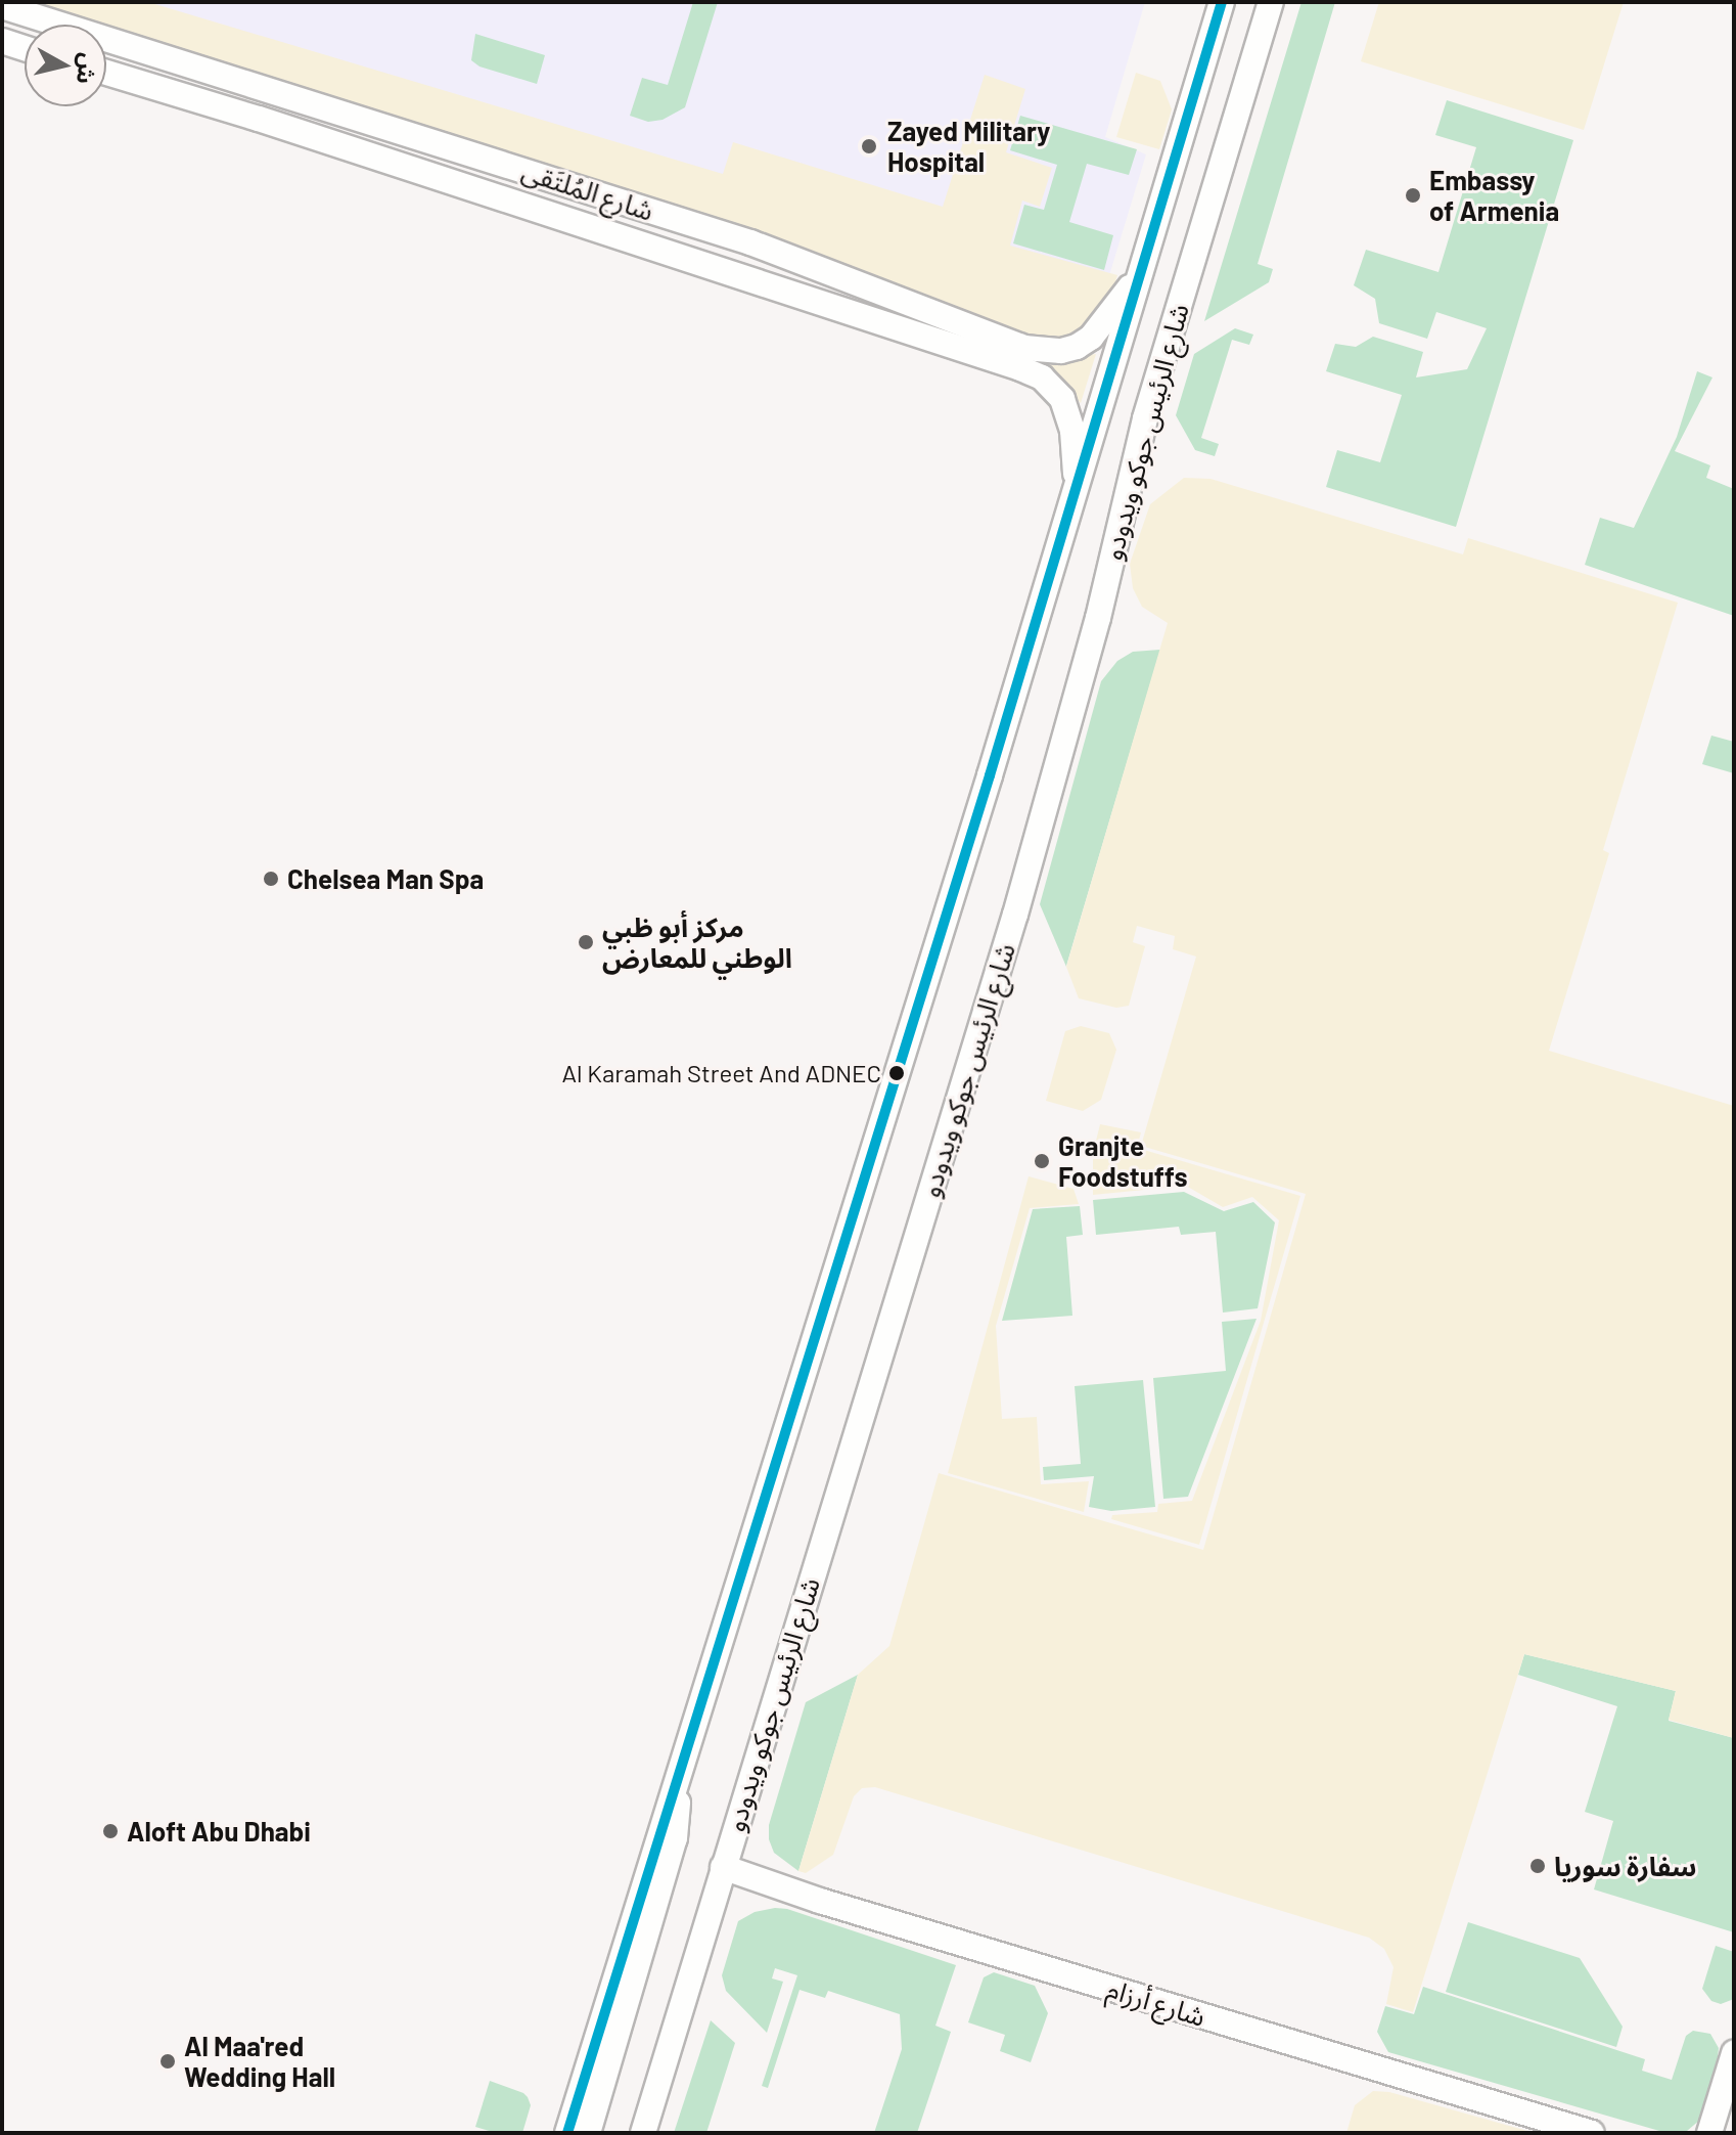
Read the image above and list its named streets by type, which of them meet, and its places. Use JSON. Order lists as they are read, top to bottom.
{
  "streets": {
    "street": ["شارع المُلتَقى", "شارع الرئيس جوكو ويدودو", "شارع أرزام"]
  },
  "crossings": [
    ["شارع المُلتَقى", "شارع الرئيس جوكو ويدودو"],
    ["شارع الرئيس جوكو ويدودو", "شارع أرزام"]
  ],
  "places": [
    "Zayed Military Hospital",
    "Embassy of Armenia",
    "Chelsea Man Spa",
    "مركز أبو ظبي الوطني للمعارض",
    "Al Karamah Street And ADNEC",
    "Granjte Foodstuffs",
    "Aloft Abu Dhabi",
    "سفارة سوريا",
    "Al Maa'red Wedding Hall"
  ],
  "north": "right"
}
